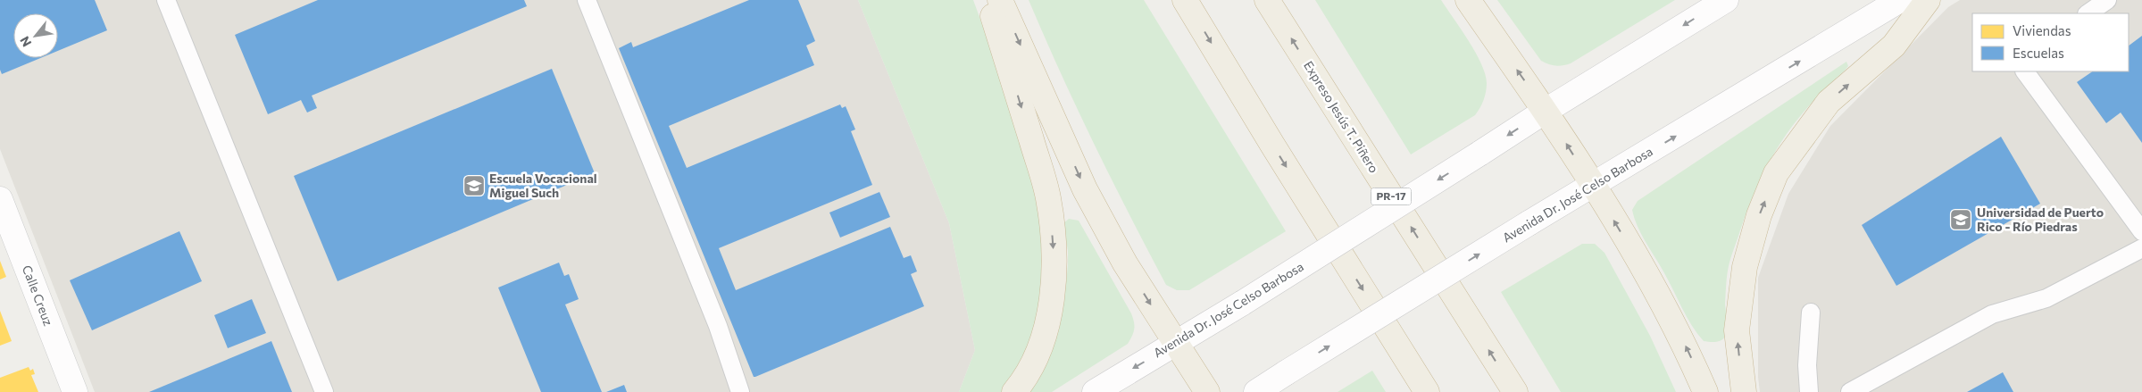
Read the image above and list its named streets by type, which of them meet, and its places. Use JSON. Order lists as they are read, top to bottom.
{
  "streets": {
    "highway": ["Expreso Jesús T. Piñero", "PR-17"],
    "main road": ["Avenida Dr. José Celso Barbosa", "Calle Creuz"]
  },
  "places": {
    "school or university": ["Escuela Vocacional Miguel Such", "Universidad de Puerto Rico - Río Piedras"]
  },
  "legend": ["Viviendas", "Escuelas"],
  "north": "bottom left"
}
